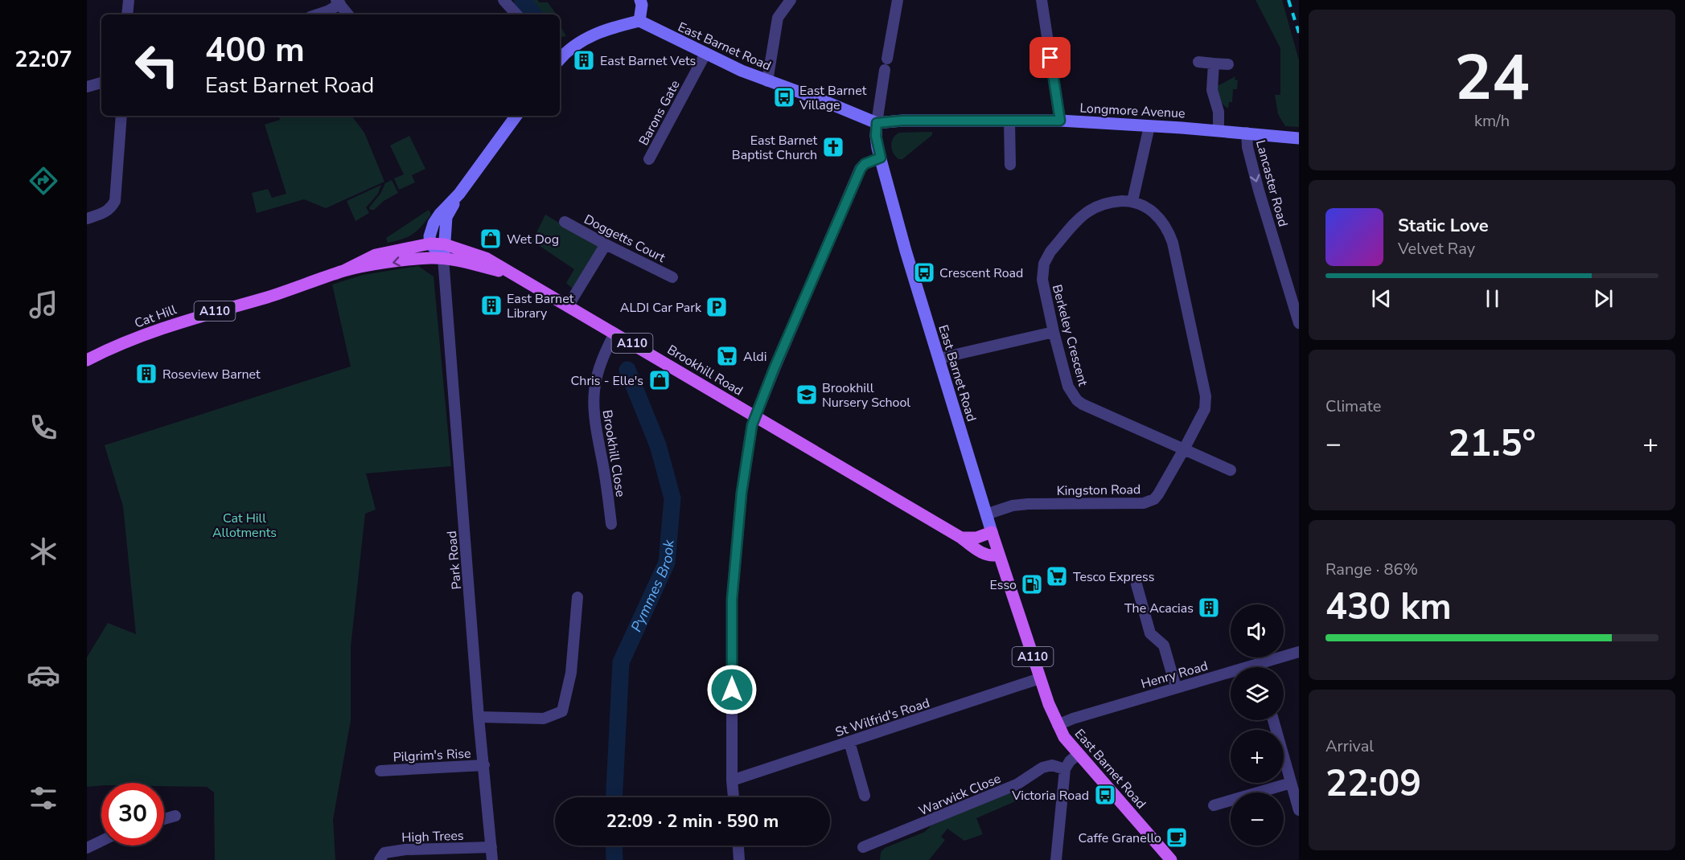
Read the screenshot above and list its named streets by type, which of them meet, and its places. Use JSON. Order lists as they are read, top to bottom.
{
  "streets": {
    "main road": [
      "East Barnet Road",
      "Longmore Avenue",
      "A110",
      "Cat Hill",
      "Brookhill Road"
    ],
    "street": [
      "Barons Gate",
      "Lancaster Road",
      "Doggetts Court",
      "Berkeley Crescent",
      "Brookhill Close",
      "Kingston Road",
      "Park Road",
      "Henry Road",
      "St Wilfrid's Road",
      "Pilgrim's Rise",
      "Warwick Close",
      "High Trees"
    ]
  },
  "crossings": [
    ["East Barnet Road", "Longmore Avenue"],
    ["East Barnet Road", "Barons Gate"],
    ["East Barnet Road", "Brookhill Road"],
    ["East Barnet Road", "Kingston Road"],
    ["East Barnet Road", "Henry Road"],
    ["East Barnet Road", "St Wilfrid's Road"],
    ["Longmore Avenue", "Lancaster Road"],
    ["Cat Hill", "Brookhill Road"],
    ["Cat Hill", "Park Road"],
    ["Berkeley Crescent", "Kingston Road"],
    ["Brookhill Road", "Brookhill Close"],
    ["Brookhill Road", "Park Road"],
    ["Park Road", "Pilgrim's Rise"],
    ["Park Road", "High Trees"]
  ],
  "one_way": ["Lancaster Road"],
  "water": ["Pymmes Brook"],
  "parks": ["Cat Hill Allotments"],
  "places": {
    "building": [
      "East Barnet Vets",
      "East Barnet Library",
      "Roseview Barnet",
      "The Acacias"
    ],
    "bus stop": ["East Barnet Village", "Crescent Road", "Victoria Road"],
    "church": ["East Barnet Baptist Church"],
    "shop": ["Wet Dog", "Chris - Elle's"],
    "parking": ["ALDI Car Park"],
    "supermarket": ["Aldi", "Tesco Express"],
    "school or university": ["Brookhill Nursery School"],
    "fuel station": ["Esso"],
    "cafe": ["Caffe Granello"]
  },
  "page": {
    "tabs": "22:07",
    "tile": [
      ["24", "km/h"],
      "Climate",
      ["Range · 86%", "430 km"],
      ["Arrival", "22:09"]
    ],
    "turn": ["400 m", "East Barnet Road"],
    "song": ["Static Love", "Velvet Ray"],
    "heat": ["−", "21.5°", "+"],
    "map_buttons": ["+", "−"],
    "limit": "30",
    "trip": "22:09 · 2 min · 590 m"
  }
}
